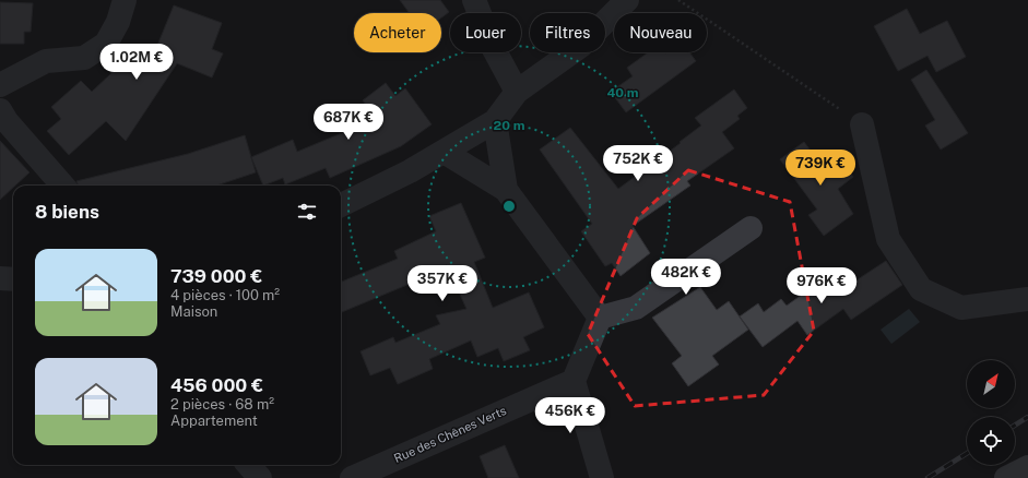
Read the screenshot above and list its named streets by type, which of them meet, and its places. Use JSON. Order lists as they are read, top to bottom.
{
  "streets": {
    "street": ["Rue des Chênes Verts"]
  },
  "north": "top right",
  "page": {
    "chip": [
      "Acheter",
      "Louer",
      "Filtres",
      "Nouveau"
    ],
    "price": [
      "1.02M €",
      "687K €",
      "752K €",
      "739K €",
      "482K €",
      "357K €",
      "976K €",
      "456K €"
    ],
    "heading": "8 biens",
    "list": [
      {
        "name": "739 000 €",
        "note": "4 pièces · 100 m² · Maison"
      },
      {
        "name": "456 000 €",
        "note": "2 pièces · 68 m² · Appartement"
      }
    ]
  },
  "rings": ["40 m", "20 m"]
}
